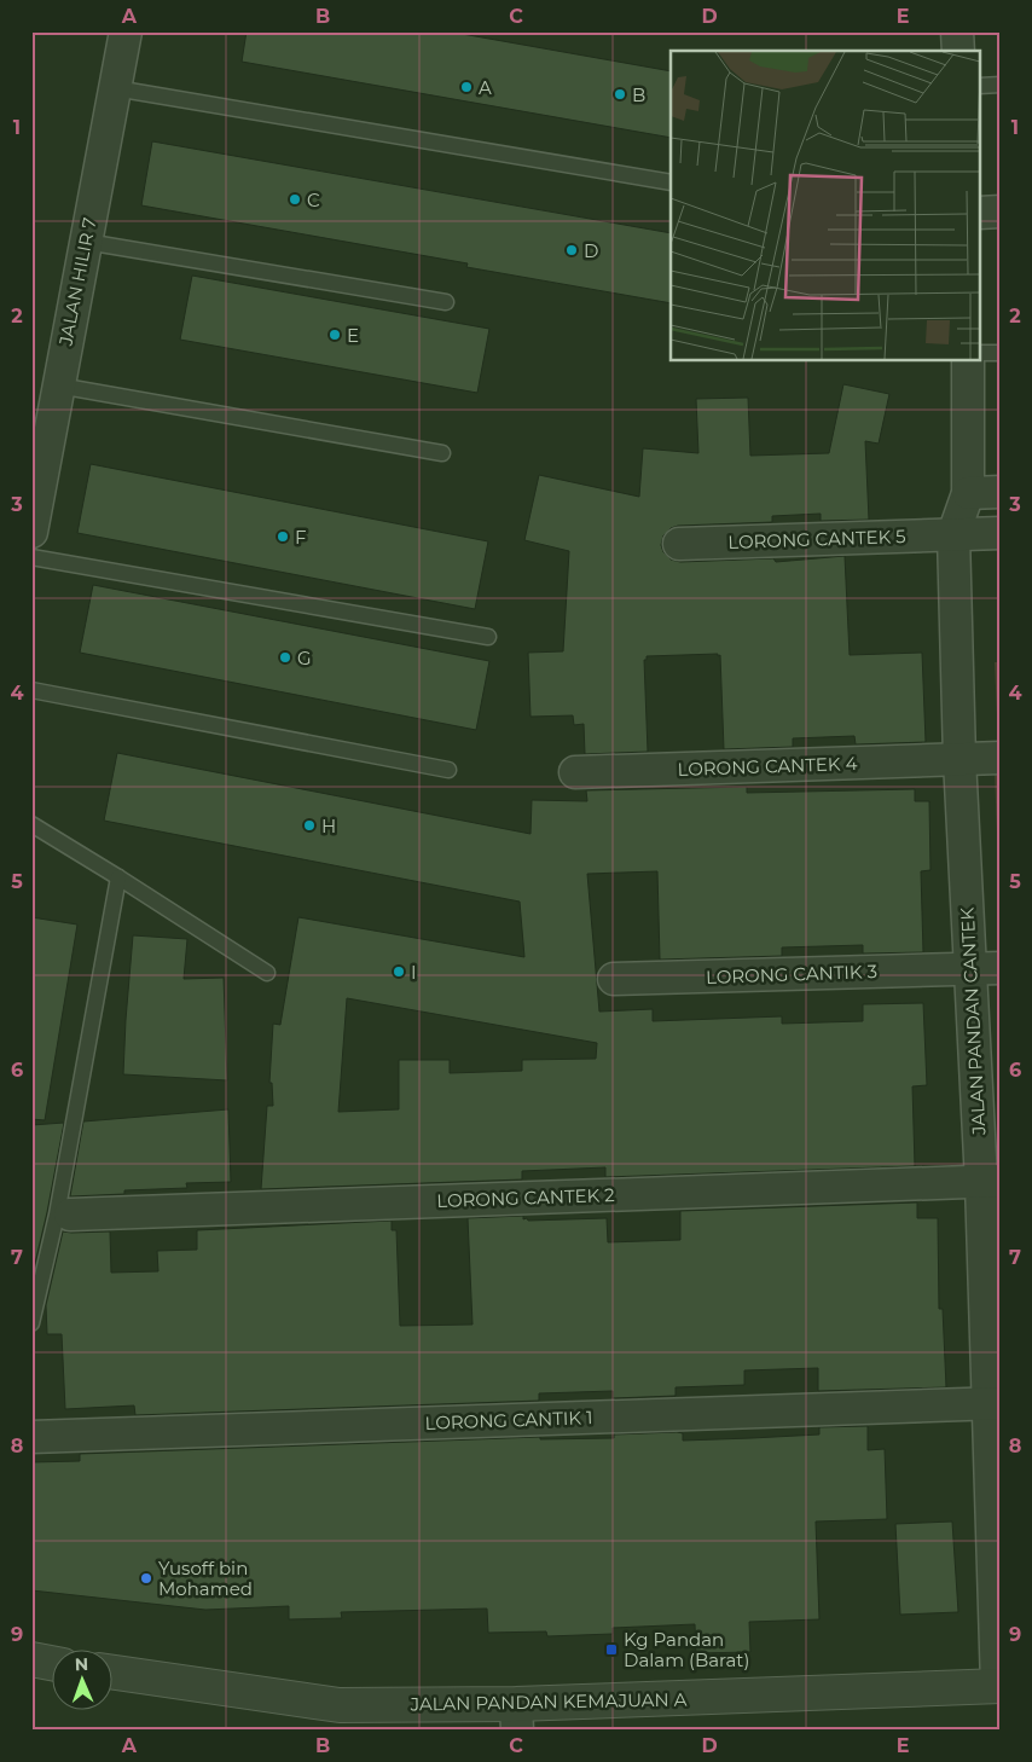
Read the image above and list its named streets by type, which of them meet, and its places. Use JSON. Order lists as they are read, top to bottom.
{
  "streets": {
    "street": [
      "JALAN HILIR 7",
      "LORONG CANTEK 5",
      "LORONG CANTEK 4",
      "LORONG CANTIK 3",
      "JALAN PANDAN CANTEK",
      "LORONG CANTEK 2",
      "LORONG CANTIK 1",
      "JALAN PANDAN KEMAJUAN A"
    ]
  },
  "crossings": [
    ["LORONG CANTEK 5", "JALAN PANDAN CANTEK"],
    ["LORONG CANTEK 4", "JALAN PANDAN CANTEK"],
    ["LORONG CANTIK 3", "JALAN PANDAN CANTEK"],
    ["JALAN PANDAN CANTEK", "LORONG CANTEK 2"],
    ["JALAN PANDAN CANTEK", "LORONG CANTIK 1"],
    ["JALAN PANDAN CANTEK", "JALAN PANDAN KEMAJUAN A"]
  ],
  "places": {
    "other": [
      "A",
      "B",
      "C",
      "D",
      "E",
      "F",
      "G",
      "H",
      "I",
      "Yusoff bin Mohamed"
    ],
    "transit": ["Kg Pandan Dalam (Barat)"]
  },
  "north": "top",
  "grid": {
    "columns": [
      "A",
      "B",
      "C",
      "D",
      "E"
    ],
    "rows": [
      "1",
      "2",
      "3",
      "4",
      "5",
      "6",
      "7",
      "8",
      "9"
    ]
  }
}
